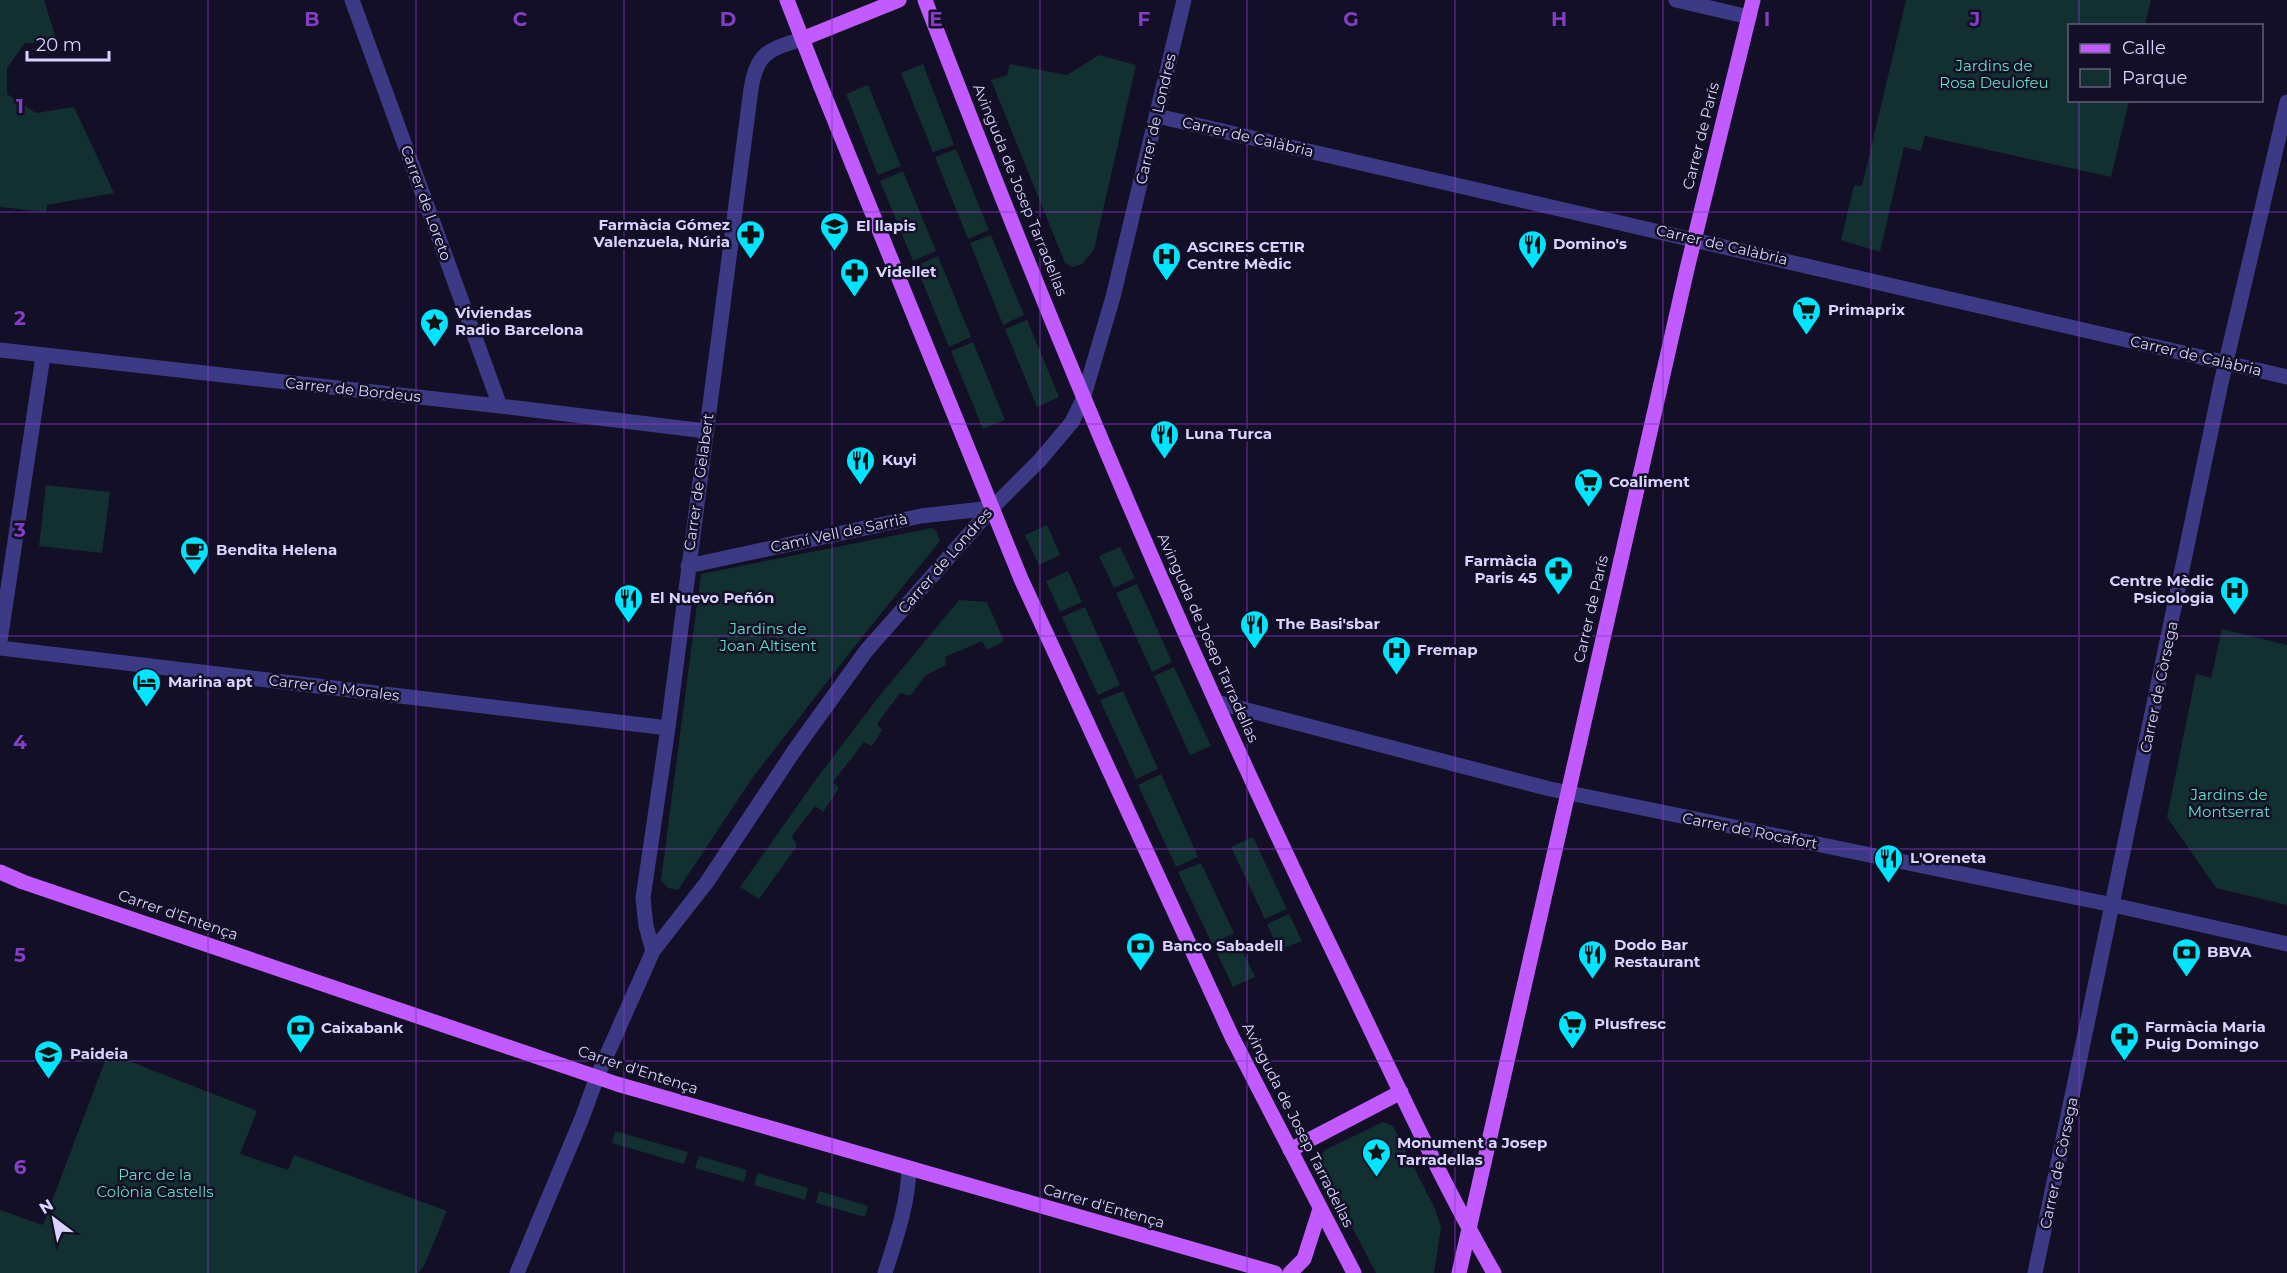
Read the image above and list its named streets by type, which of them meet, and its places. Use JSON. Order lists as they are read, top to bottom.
{
  "streets": {
    "main road": ["Carrer de París", "Avinguda de Josep Tarradellas", "Carrer d'Entença"],
    "street": [
      "Carrer de Londres",
      "Carrer de Calàbria",
      "Carrer de Loreto",
      "Carrer de Bordeus",
      "Carrer de Gelabert",
      "Camí Vell de Sarrià",
      "Carrer de Còrsega",
      "Carrer de Morales",
      "Carrer de Rocafort"
    ]
  },
  "crossings": [
    ["Carrer de Londres", "Carrer de Calàbria"],
    ["Carrer de Londres", "Avinguda de Josep Tarradellas"],
    ["Carrer de Londres", "Carrer de Gelabert"],
    ["Carrer de Londres", "Camí Vell de Sarrià"],
    ["Carrer de Londres", "Carrer d'Entença"],
    ["Carrer de París", "Carrer de Calàbria"],
    ["Carrer de París", "Avinguda de Josep Tarradellas"],
    ["Carrer de París", "Carrer de Rocafort"],
    ["Carrer de Calàbria", "Carrer de Còrsega"],
    ["Avinguda de Josep Tarradellas", "Carrer de Gelabert"],
    ["Avinguda de Josep Tarradellas", "Camí Vell de Sarrià"],
    ["Avinguda de Josep Tarradellas", "Carrer de Rocafort"],
    ["Carrer de Loreto", "Carrer de Bordeus"],
    ["Carrer de Bordeus", "Carrer de Gelabert"],
    ["Carrer de Gelabert", "Camí Vell de Sarrià"],
    ["Carrer de Gelabert", "Carrer de Morales"],
    ["Carrer de Còrsega", "Carrer de Rocafort"]
  ],
  "parks": [
    "Jardins de Rosa Deulofeu",
    "Jardins de Joan Altisent",
    "Jardins de Montserrat",
    "Parc de la Colònia Castells"
  ],
  "places": {
    "school or university": ["El llapis", "Paideia"],
    "pharmacy": [
      "Farmàcia Gómez Valenzuela, Núria",
      "Videllet",
      "Farmàcia Paris 45",
      "Farmàcia Maria Puig Domingo"
    ],
    "restaurant": [
      "Domino's",
      "Luna Turca",
      "Kuyi",
      "El Nuevo Peñón",
      "The Basi'sbar",
      "L'Oreneta",
      "Dodo Bar Restaurant"
    ],
    "hospital": ["ASCIRES CETIR Centre Mèdic", "Centre Mèdic Psicologia", "Fremap"],
    "supermarket": ["Primaprix", "Coaliment", "Plusfresc"],
    "place": ["Viviendas Radio Barcelona", "Monument a Josep Tarradellas"],
    "cafe": ["Bendita Helena"],
    "hotel": ["Marina apt"],
    "bank": ["Banco Sabadell", "BBVA", "Caixabank"]
  },
  "legend": ["Calle", "Parque"],
  "scale_bar": "20 m",
  "north": "top left",
  "grid": {
    "columns": [
      "B",
      "C",
      "D",
      "E",
      "F",
      "G",
      "H",
      "I",
      "J"
    ],
    "rows": [
      "1",
      "2",
      "3",
      "4",
      "5",
      "6"
    ]
  }
}
